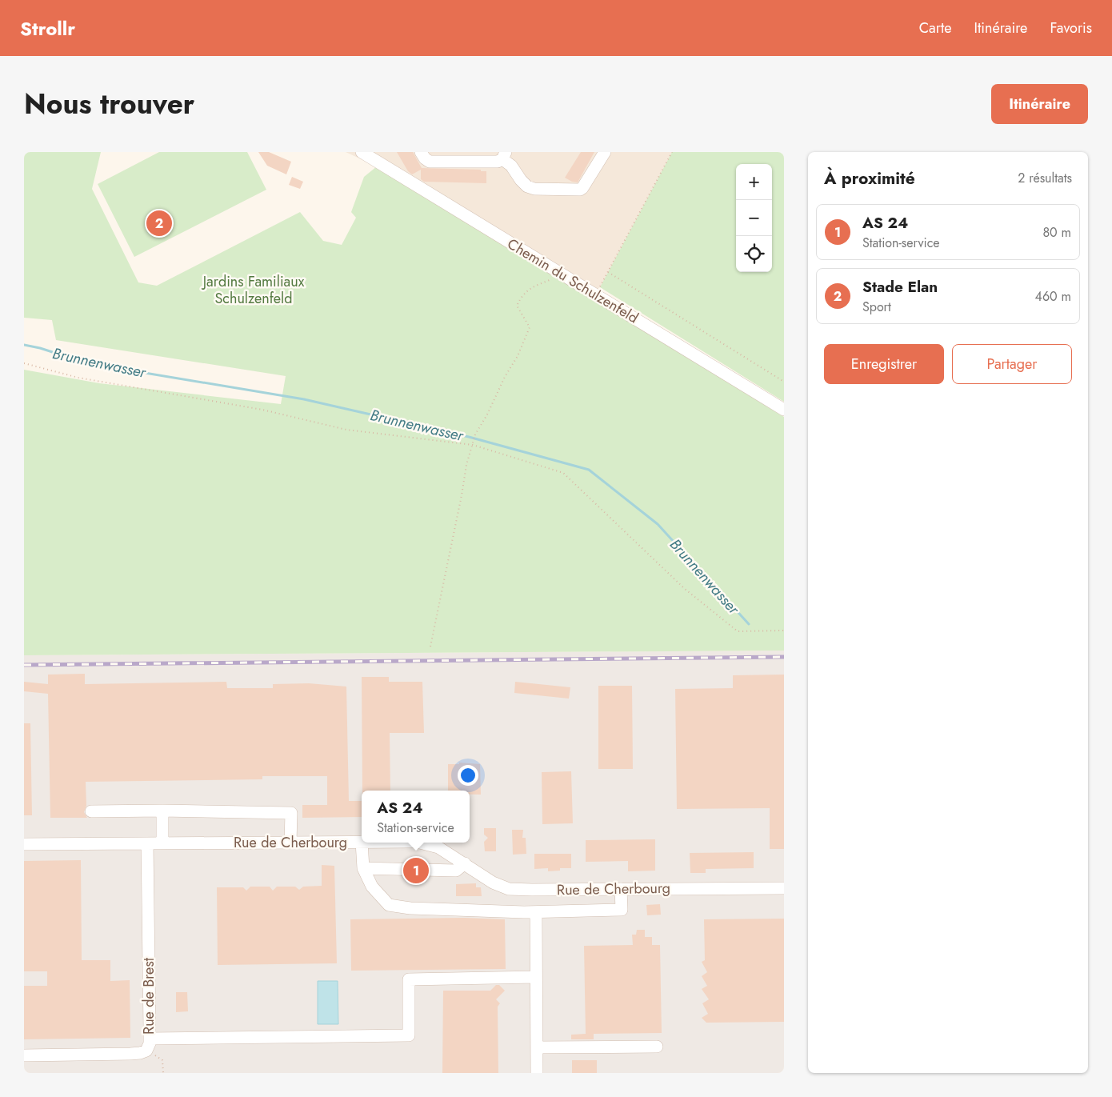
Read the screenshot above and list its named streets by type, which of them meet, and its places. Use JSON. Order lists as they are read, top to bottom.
{
  "streets": {
    "street": ["Chemin du Schulzenfeld", "Rue de Cherbourg", "Rue de Brest"]
  },
  "crossings": [
    ["Rue de Cherbourg", "Rue de Brest"]
  ],
  "water": ["Brunnenwasser"],
  "parks": ["Jardins Familiaux Schulzenfeld"],
  "page": {
    "header": "Strollr",
    "nav": ["Carte", "Itinéraire", "Favoris"],
    "title": "Nous trouver",
    "buttons": [
      "Itinéraire",
      ["Enregistrer", "Partager"]
    ],
    "heading": ["À proximité", "2 résultats"],
    "map_buttons": ["+", "−"],
    "list": [
      {
        "mark": "1",
        "name": "AS 24",
        "note": "Station-service",
        "value": "80 m"
      },
      {
        "mark": "2",
        "name": "Stade Elan",
        "note": "Sport",
        "value": "460 m"
      }
    ],
    "pins": ["2", "1"],
    "popup": ["AS 24", "Station-service"]
  }
}
